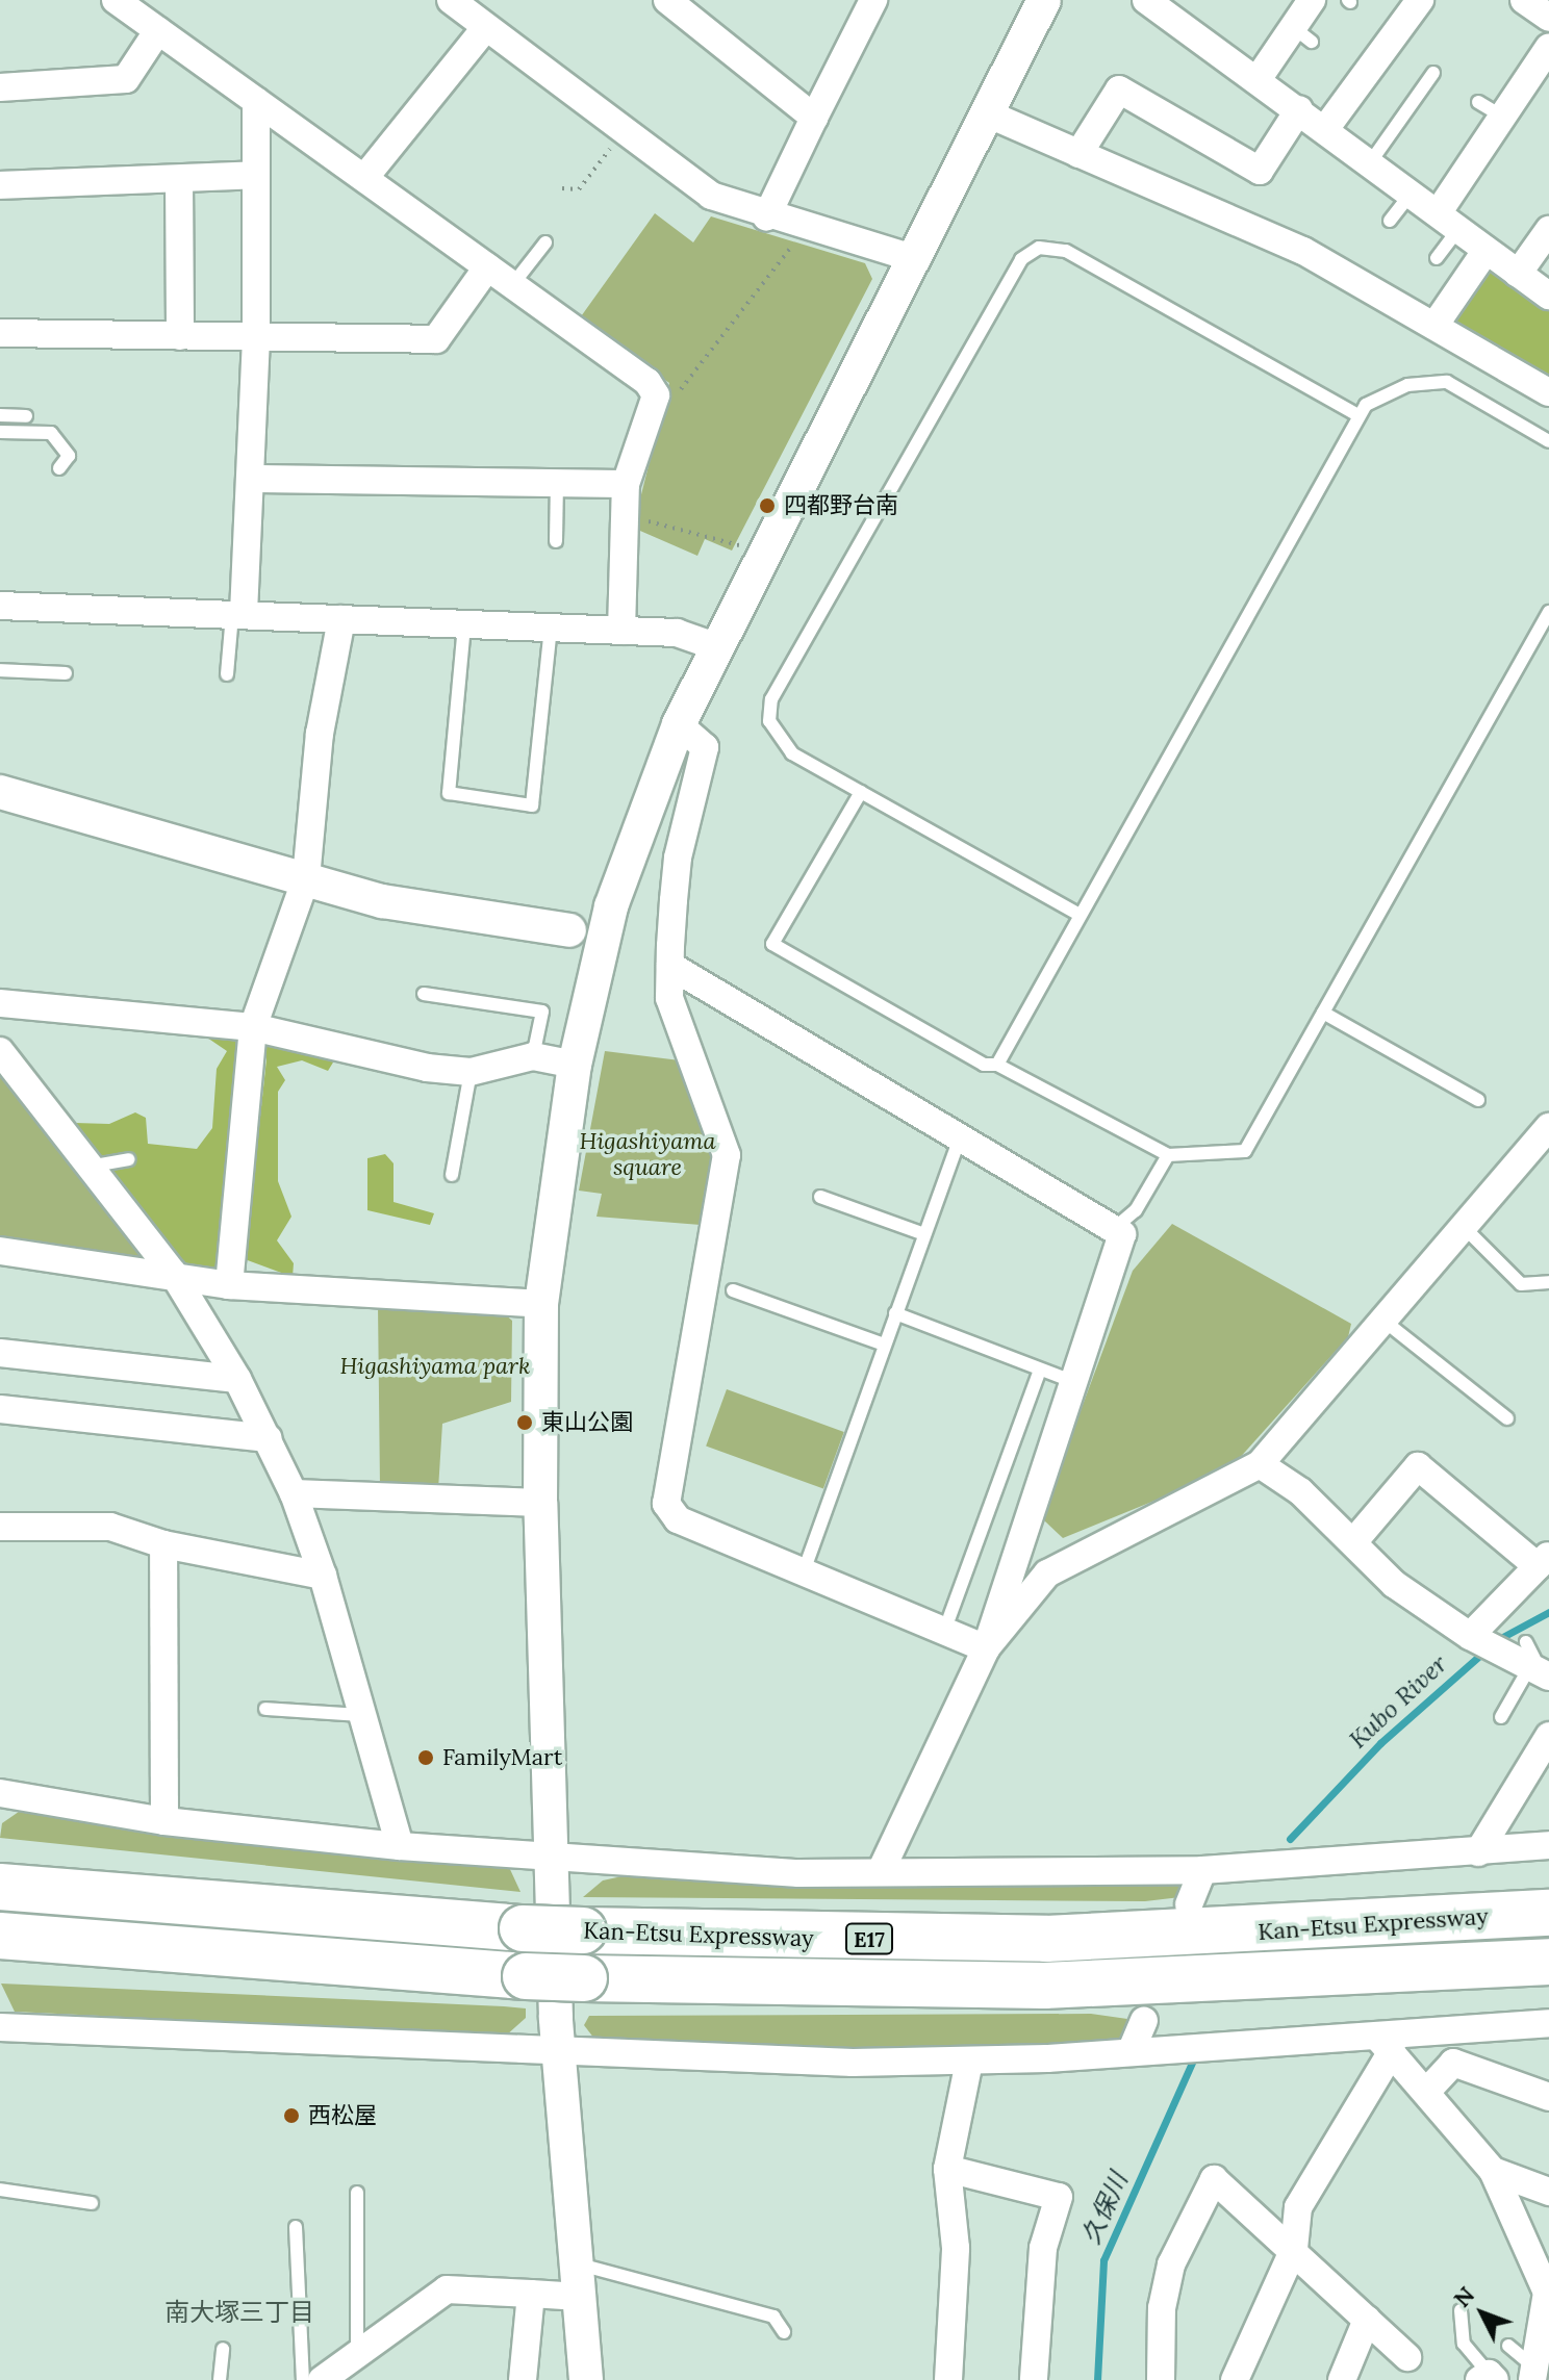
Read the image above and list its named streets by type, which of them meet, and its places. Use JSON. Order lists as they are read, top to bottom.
{
  "streets": {
    "highway": ["Kan-Etsu Expressway", "E17"]
  },
  "districts": ["南大塚三丁目"],
  "water": ["Kubo River", "久保川"],
  "parks": ["Higashiyama square", "Higashiyama park"],
  "places": [
    "四都野台南",
    "東山公園",
    "FamilyMart",
    "西松屋"
  ],
  "north": "top left"
}
